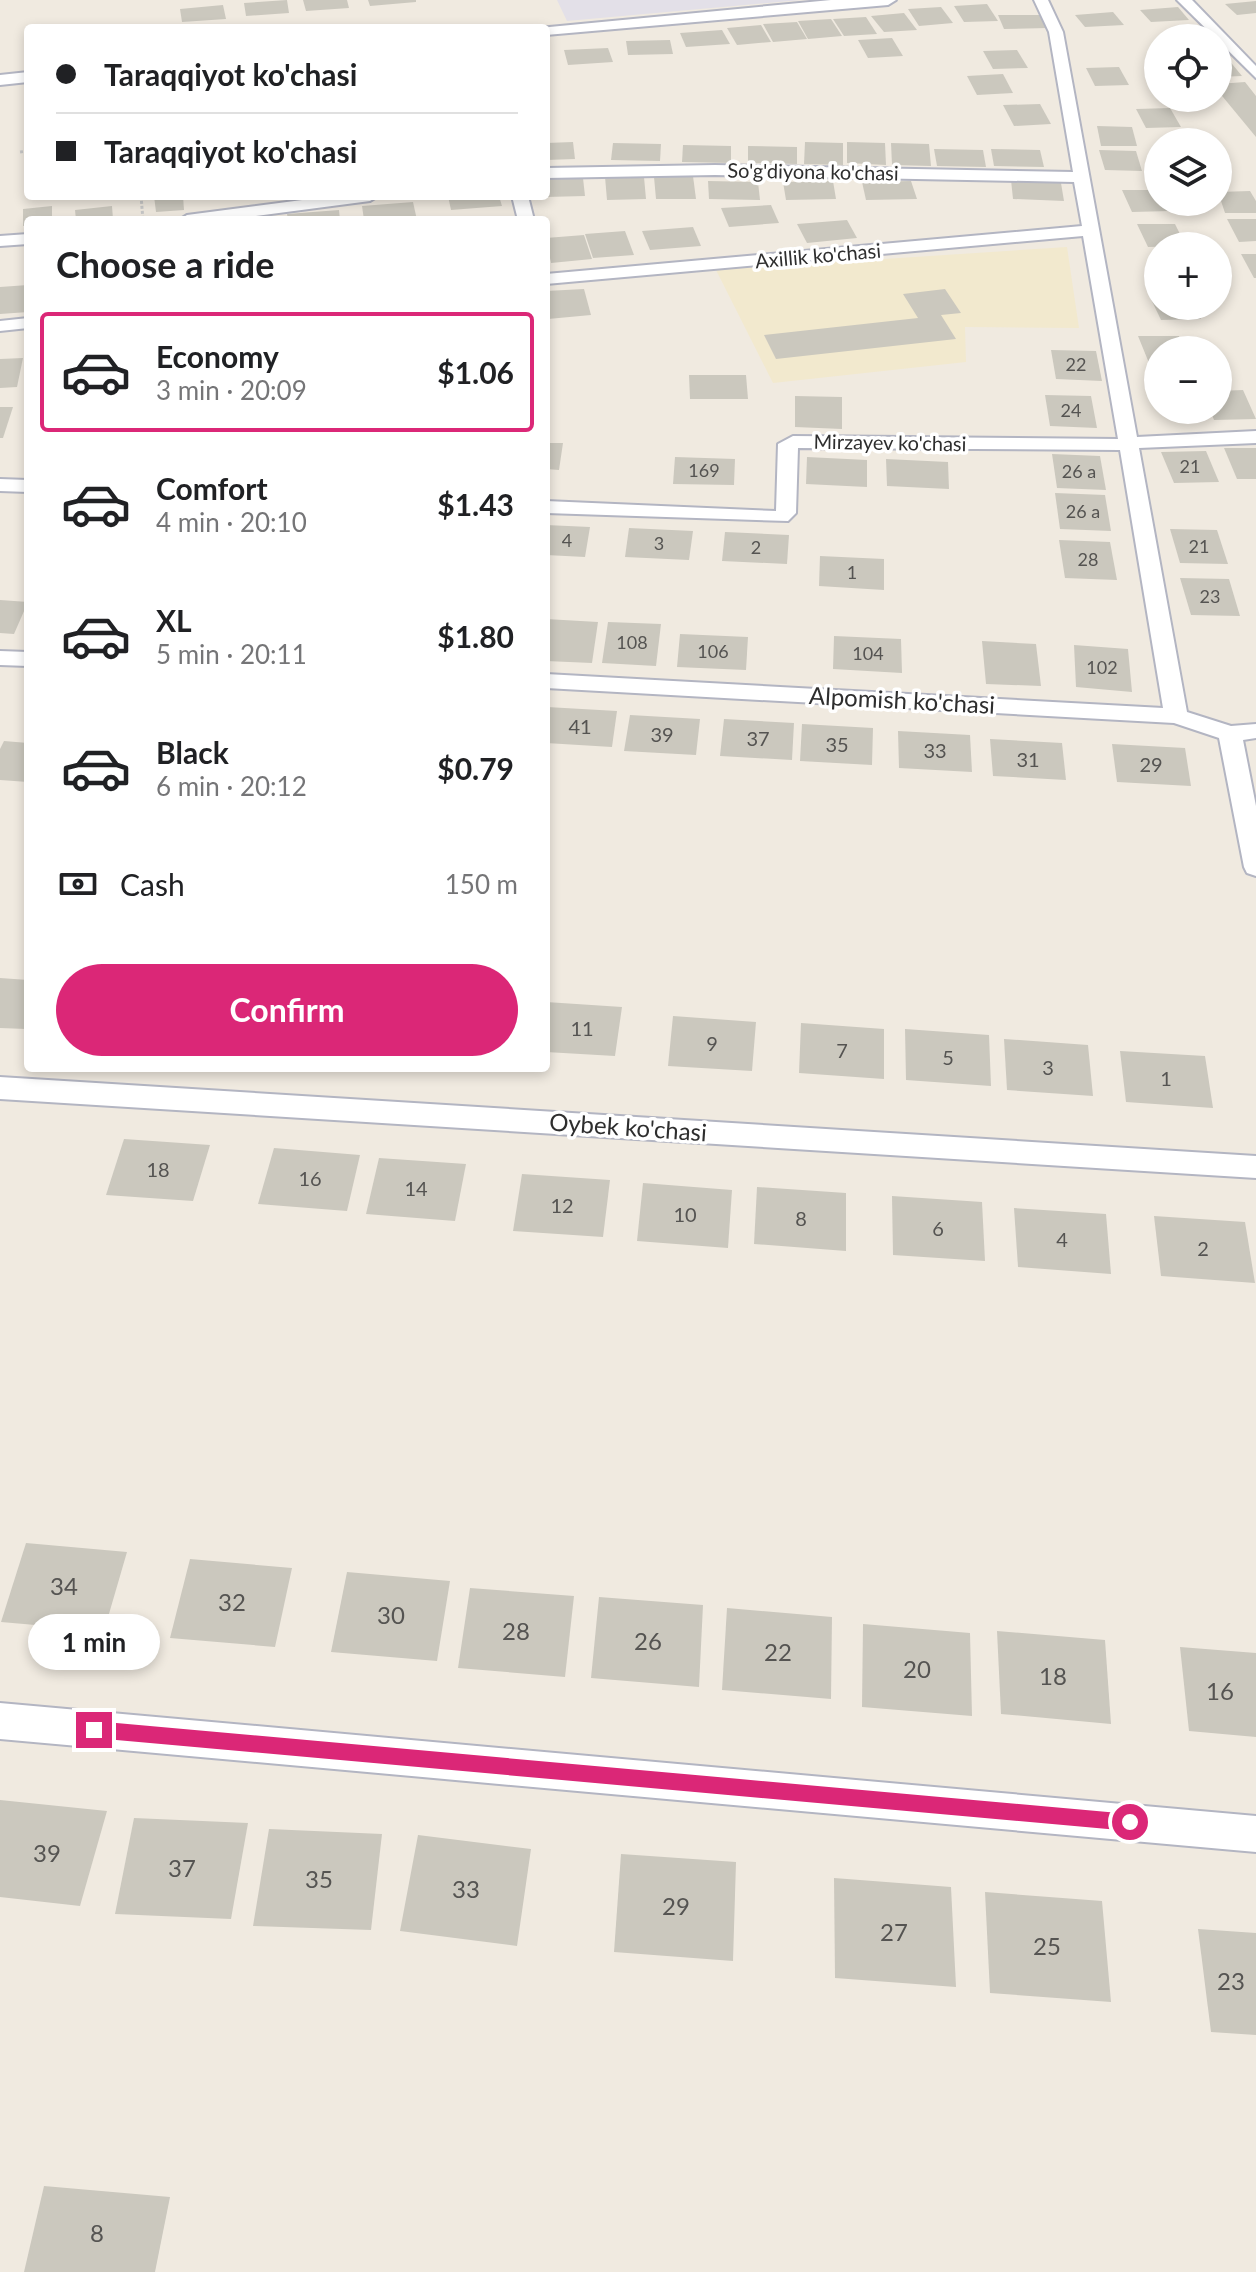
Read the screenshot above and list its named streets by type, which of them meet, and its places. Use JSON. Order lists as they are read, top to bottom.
{
  "streets": {
    "street": [
      "So'g'diyona ko'chasi",
      "Axillik ko'chasi",
      "Mirzayev ko'chasi",
      "Alpomish ko'chasi",
      "Oybek ko'chasi"
    ]
  },
  "house_numbers": [
    "22",
    "24",
    "21",
    "169",
    "26 а",
    "26 а",
    "4",
    "3",
    "21",
    "2",
    "28",
    "1",
    "23",
    "108",
    "106",
    "104",
    "102",
    "41",
    "39",
    "37",
    "35",
    "33",
    "31",
    "29",
    "11",
    "9",
    "7",
    "5",
    "3",
    "1",
    "18",
    "16",
    "14",
    "12",
    "10",
    "8",
    "6",
    "4",
    "2",
    "34",
    "32",
    "30",
    "28",
    "26",
    "22",
    "20",
    "18",
    "16",
    "39",
    "37",
    "35",
    "33",
    "29",
    "27",
    "25",
    "23",
    "8"
  ],
  "page": {
    "map_buttons": ["+", "−"],
    "banner": ["Taraqqiyot ko'chasi", "Taraqqiyot ko'chasi"],
    "heading": "Choose a ride",
    "list": [
      {
        "name": "Economy",
        "note": "3 min · 20:09",
        "value": "$1.06"
      },
      {
        "name": "Comfort",
        "note": "4 min · 20:10",
        "value": "$1.43"
      },
      {
        "name": "XL",
        "note": "5 min · 20:11",
        "value": "$1.80"
      },
      {
        "name": "Black",
        "note": "6 min · 20:12",
        "value": "$0.79"
      }
    ],
    "pay": ["Cash", "150 m"],
    "buttons": "Confirm",
    "bubble": "1 min"
  }
}
